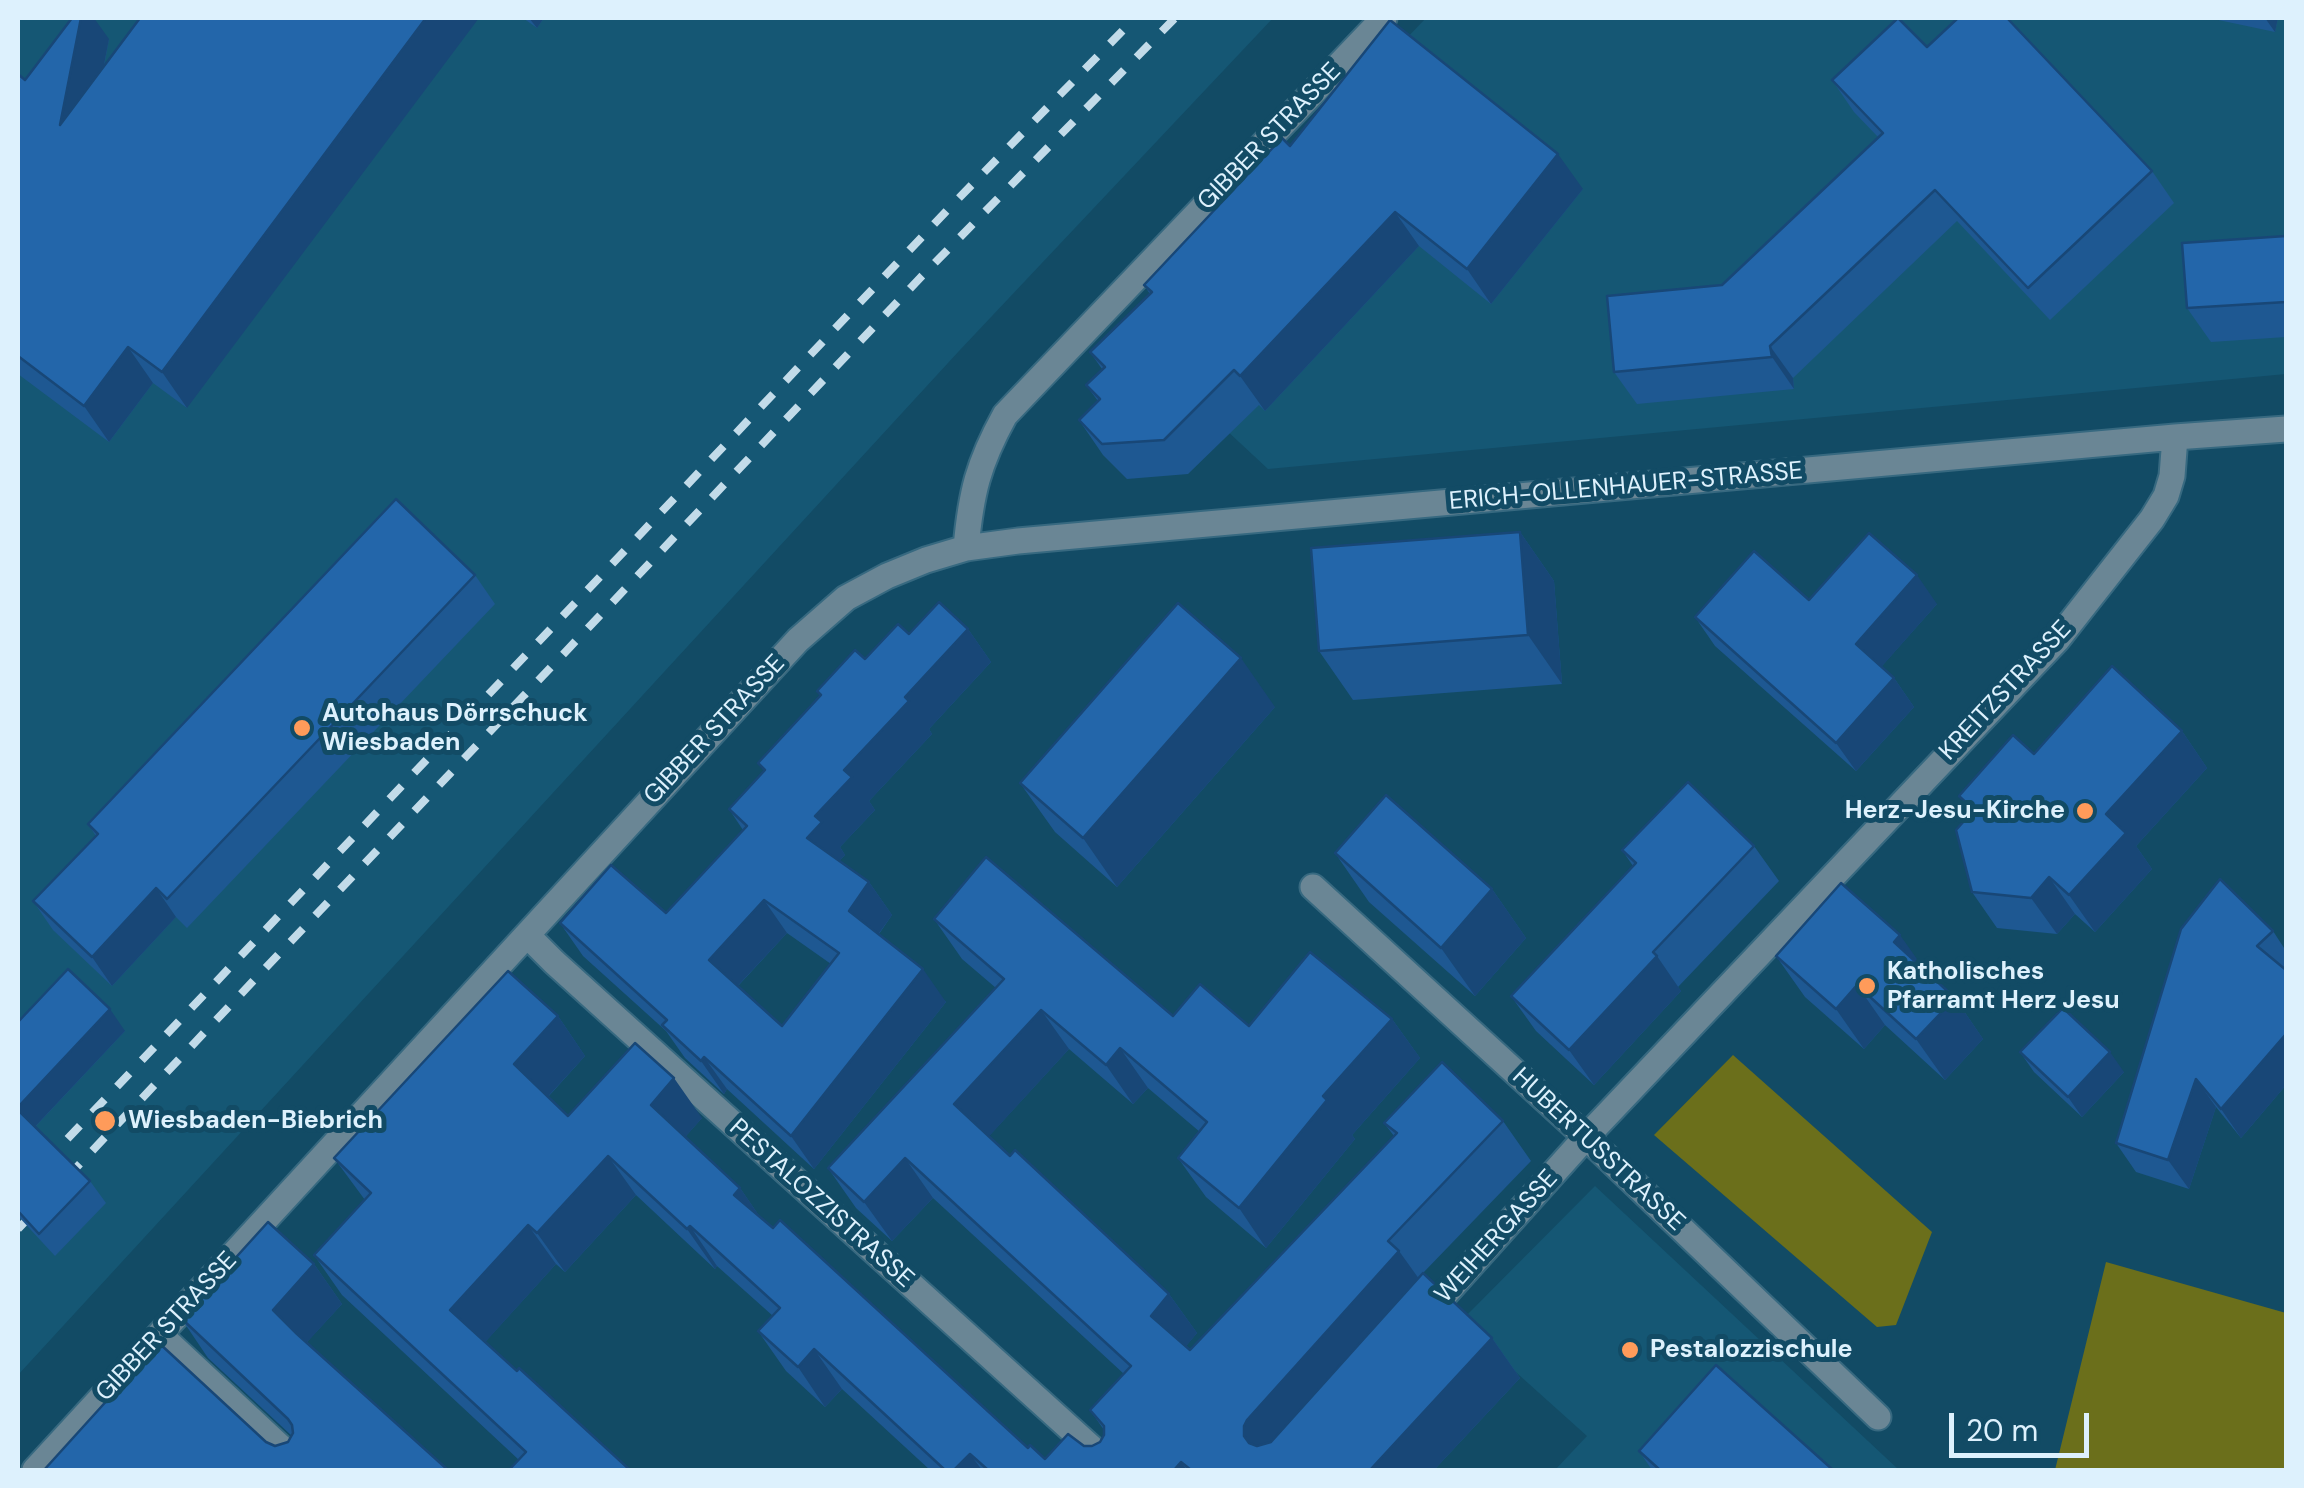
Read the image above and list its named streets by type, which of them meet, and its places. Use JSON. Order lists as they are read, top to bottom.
{
  "streets": {
    "street": [
      "GIBBER STRASSE",
      "ERICH-OLLENHAUER-STRASSE",
      "KREITZSTRASSE",
      "HUBERTUSSTRASSE",
      "PESTALOZZISTRASSE",
      "WEIHERGASSE"
    ]
  },
  "crossings": [
    ["GIBBER STRASSE", "ERICH-OLLENHAUER-STRASSE"],
    ["GIBBER STRASSE", "PESTALOZZISTRASSE"],
    ["ERICH-OLLENHAUER-STRASSE", "KREITZSTRASSE"],
    ["KREITZSTRASSE", "HUBERTUSSTRASSE"],
    ["KREITZSTRASSE", "WEIHERGASSE"],
    ["HUBERTUSSTRASSE", "WEIHERGASSE"]
  ],
  "places": [
    "Autohaus Dörrschuck Wiesbaden",
    "Herz-Jesu-Kirche",
    "Katholisches Pfarramt Herz Jesu",
    "Wiesbaden-Biebrich",
    "Pestalozzischule"
  ],
  "scale_bar": "20 m"
}
